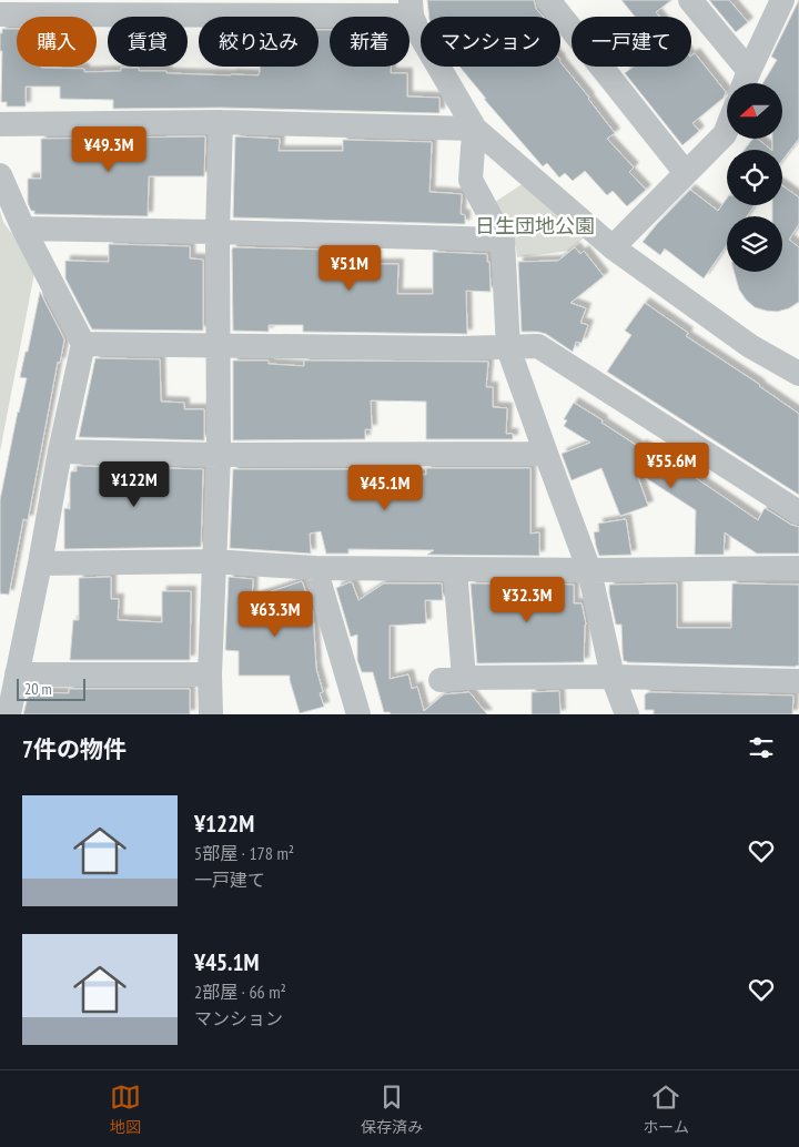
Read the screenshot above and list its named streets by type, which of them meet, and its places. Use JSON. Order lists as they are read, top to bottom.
{
  "parks": ["日生団地公園"],
  "scale_bar": "20 m",
  "north": "left",
  "page": {
    "chip": [
      "購入",
      "賃貸",
      "絞り込み",
      "新着",
      "マンション",
      "一戸建て"
    ],
    "price": [
      "¥49.3M",
      "¥51M",
      "¥55.6M",
      "¥122M",
      "¥45.1M",
      "¥32.3M",
      "¥63.3M"
    ],
    "scale": "20 m",
    "heading": "7件の物件",
    "list": [
      {
        "name": "¥122M",
        "note": "5部屋 · 178 m² · 一戸建て"
      },
      {
        "name": "¥45.1M",
        "note": "2部屋 · 66 m² · マンション"
      }
    ],
    "tabs": ["地図", "保存済み", "ホーム"]
  }
}
